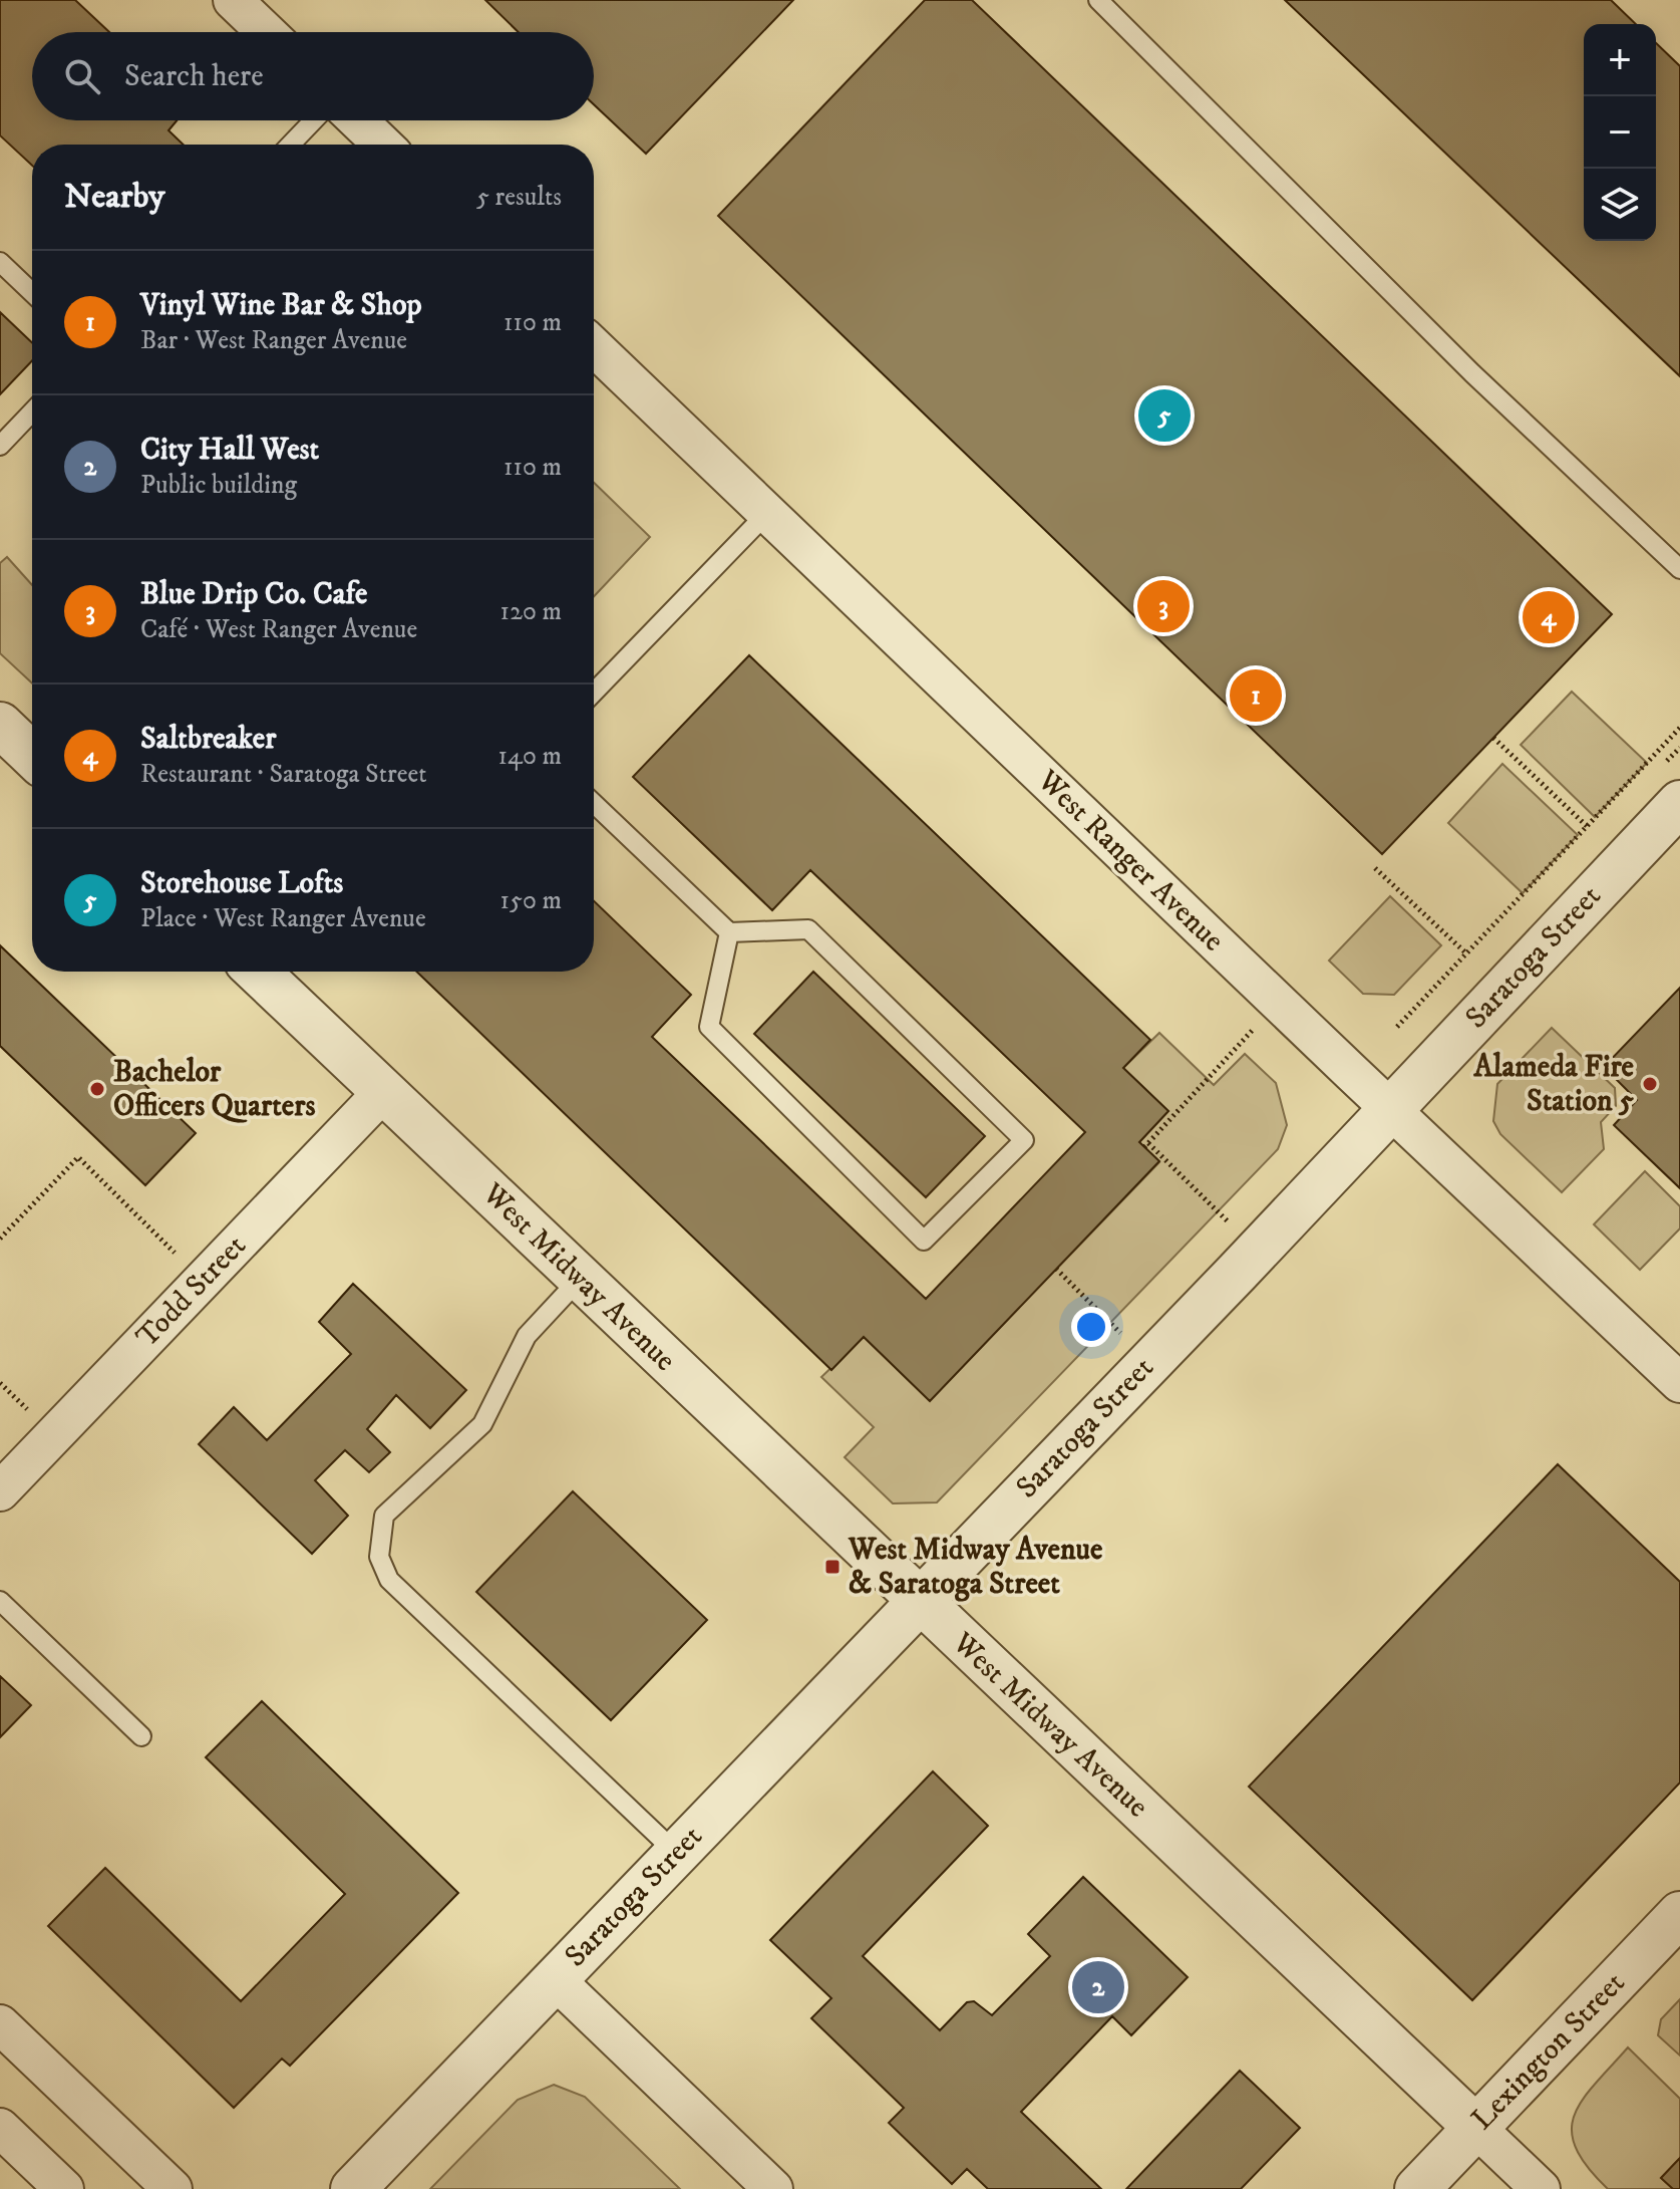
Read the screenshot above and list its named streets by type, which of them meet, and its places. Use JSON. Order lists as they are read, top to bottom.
{
  "streets": {
    "street": [
      "West Ranger Avenue",
      "Saratoga Street",
      "West Midway Avenue",
      "Todd Street",
      "Lexington Street"
    ]
  },
  "crossings": [
    ["West Ranger Avenue", "Saratoga Street"],
    ["Saratoga Street", "West Midway Avenue"],
    ["West Midway Avenue", "Todd Street"],
    ["West Midway Avenue", "Lexington Street"]
  ],
  "places": {
    "other": ["Alameda Fire Station 5", "Bachelor Officers Quarters"],
    "transit": ["West Midway Avenue & Saratoga Street"]
  },
  "page": {
    "map_buttons": ["+", "−"],
    "search": "Search here",
    "heading": ["Nearby", "5 results"],
    "list": [
      {
        "mark": "1",
        "name": "Vinyl Wine Bar & Shop",
        "note": "Bar · West Ranger Avenue",
        "value": "110 m"
      },
      {
        "mark": "2",
        "name": "City Hall West",
        "note": "Public building",
        "value": "110 m"
      },
      {
        "mark": "3",
        "name": "Blue Drip Co. Cafe",
        "note": "Café · West Ranger Avenue",
        "value": "120 m"
      },
      {
        "mark": "4",
        "name": "Saltbreaker",
        "note": "Restaurant · Saratoga Street",
        "value": "140 m"
      },
      {
        "mark": "5",
        "name": "Storehouse Lofts",
        "note": "Place · West Ranger Avenue",
        "value": "150 m"
      }
    ],
    "pins": [
      "5",
      "3",
      "4",
      "1",
      "2"
    ]
  }
}
